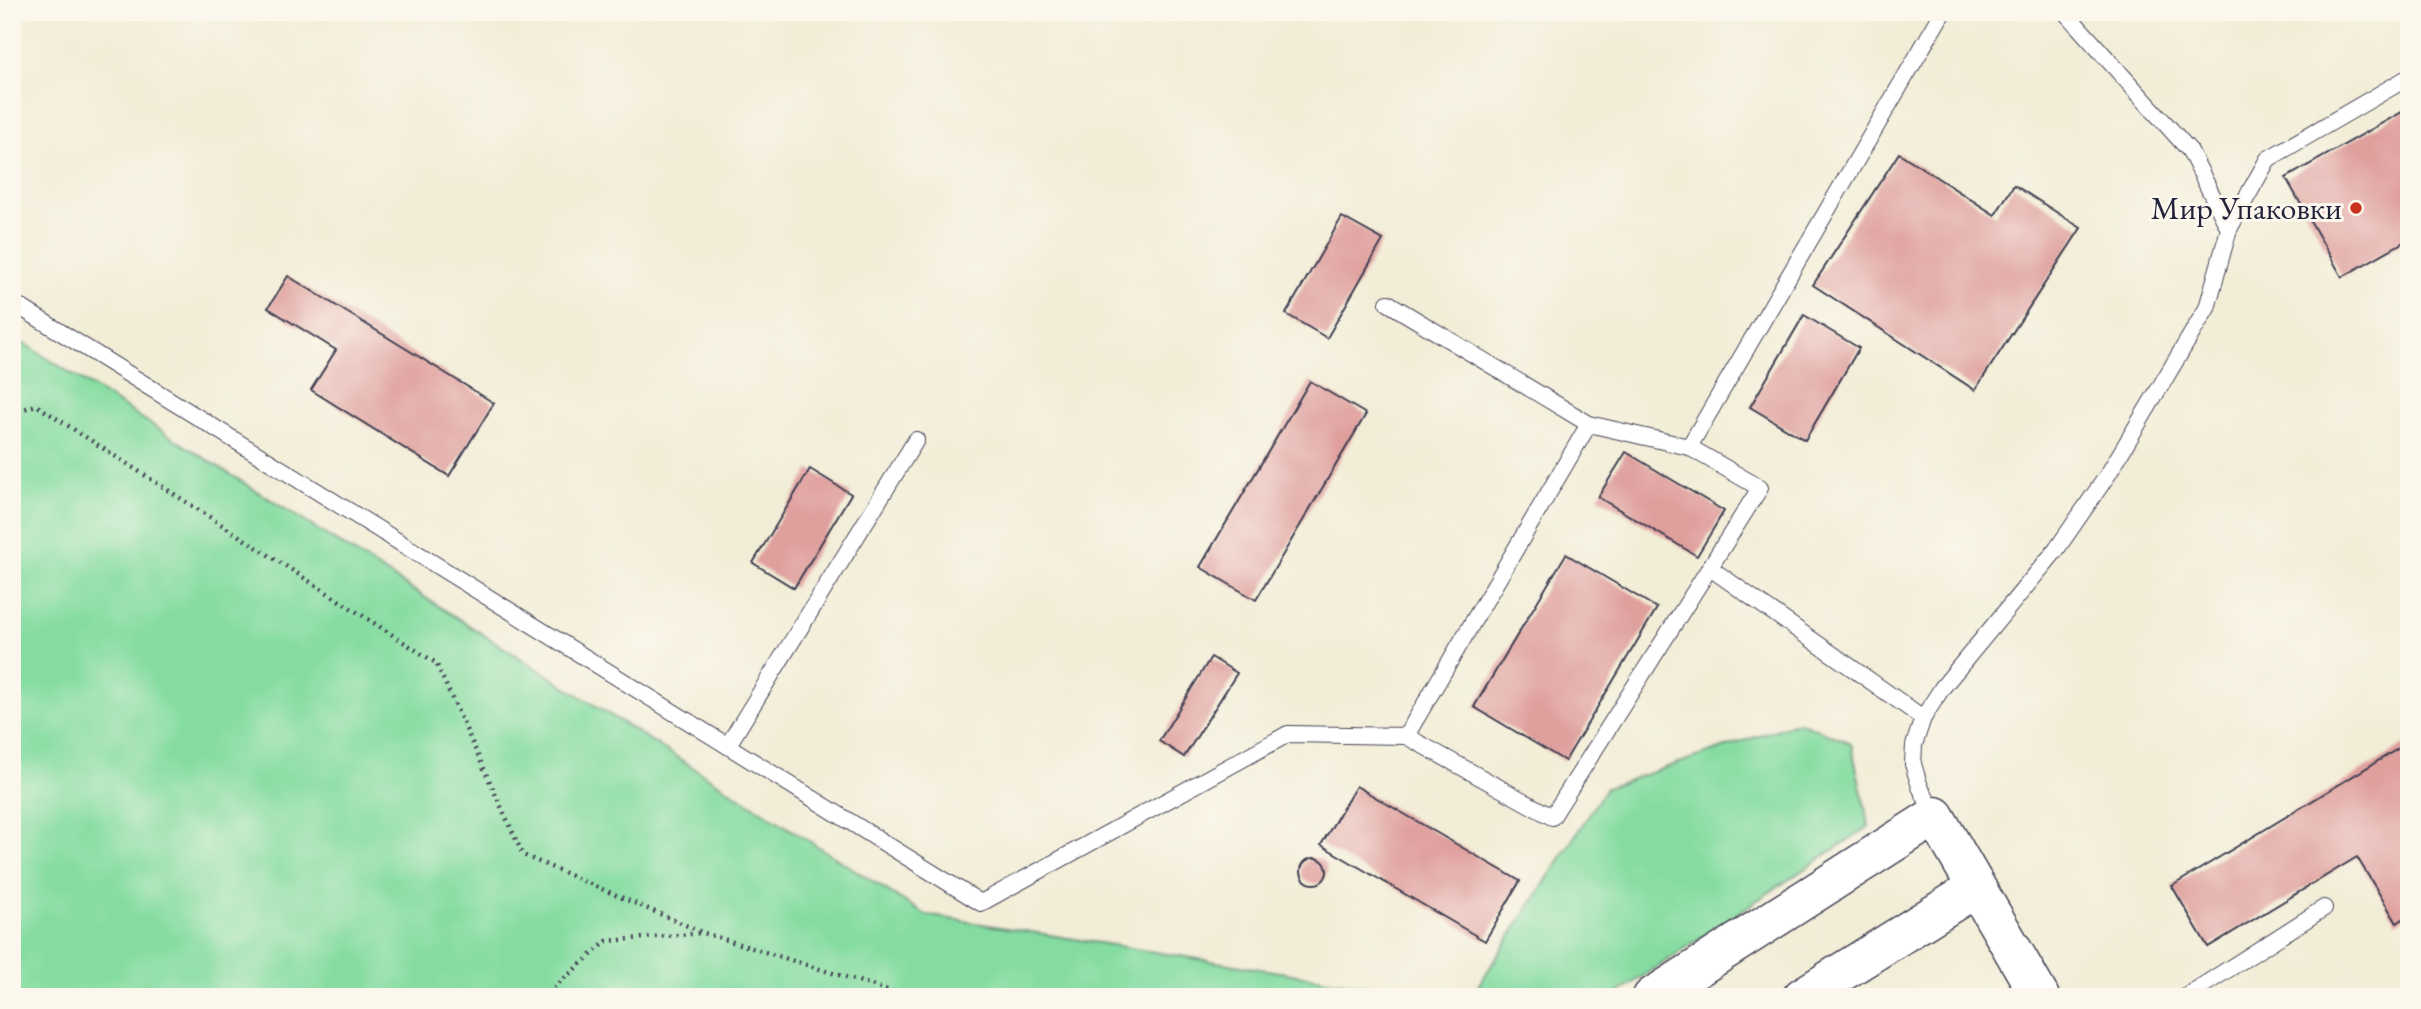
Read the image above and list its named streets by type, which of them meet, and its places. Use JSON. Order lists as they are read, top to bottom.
{
  "places": ["Мир Упаковки"]
}
